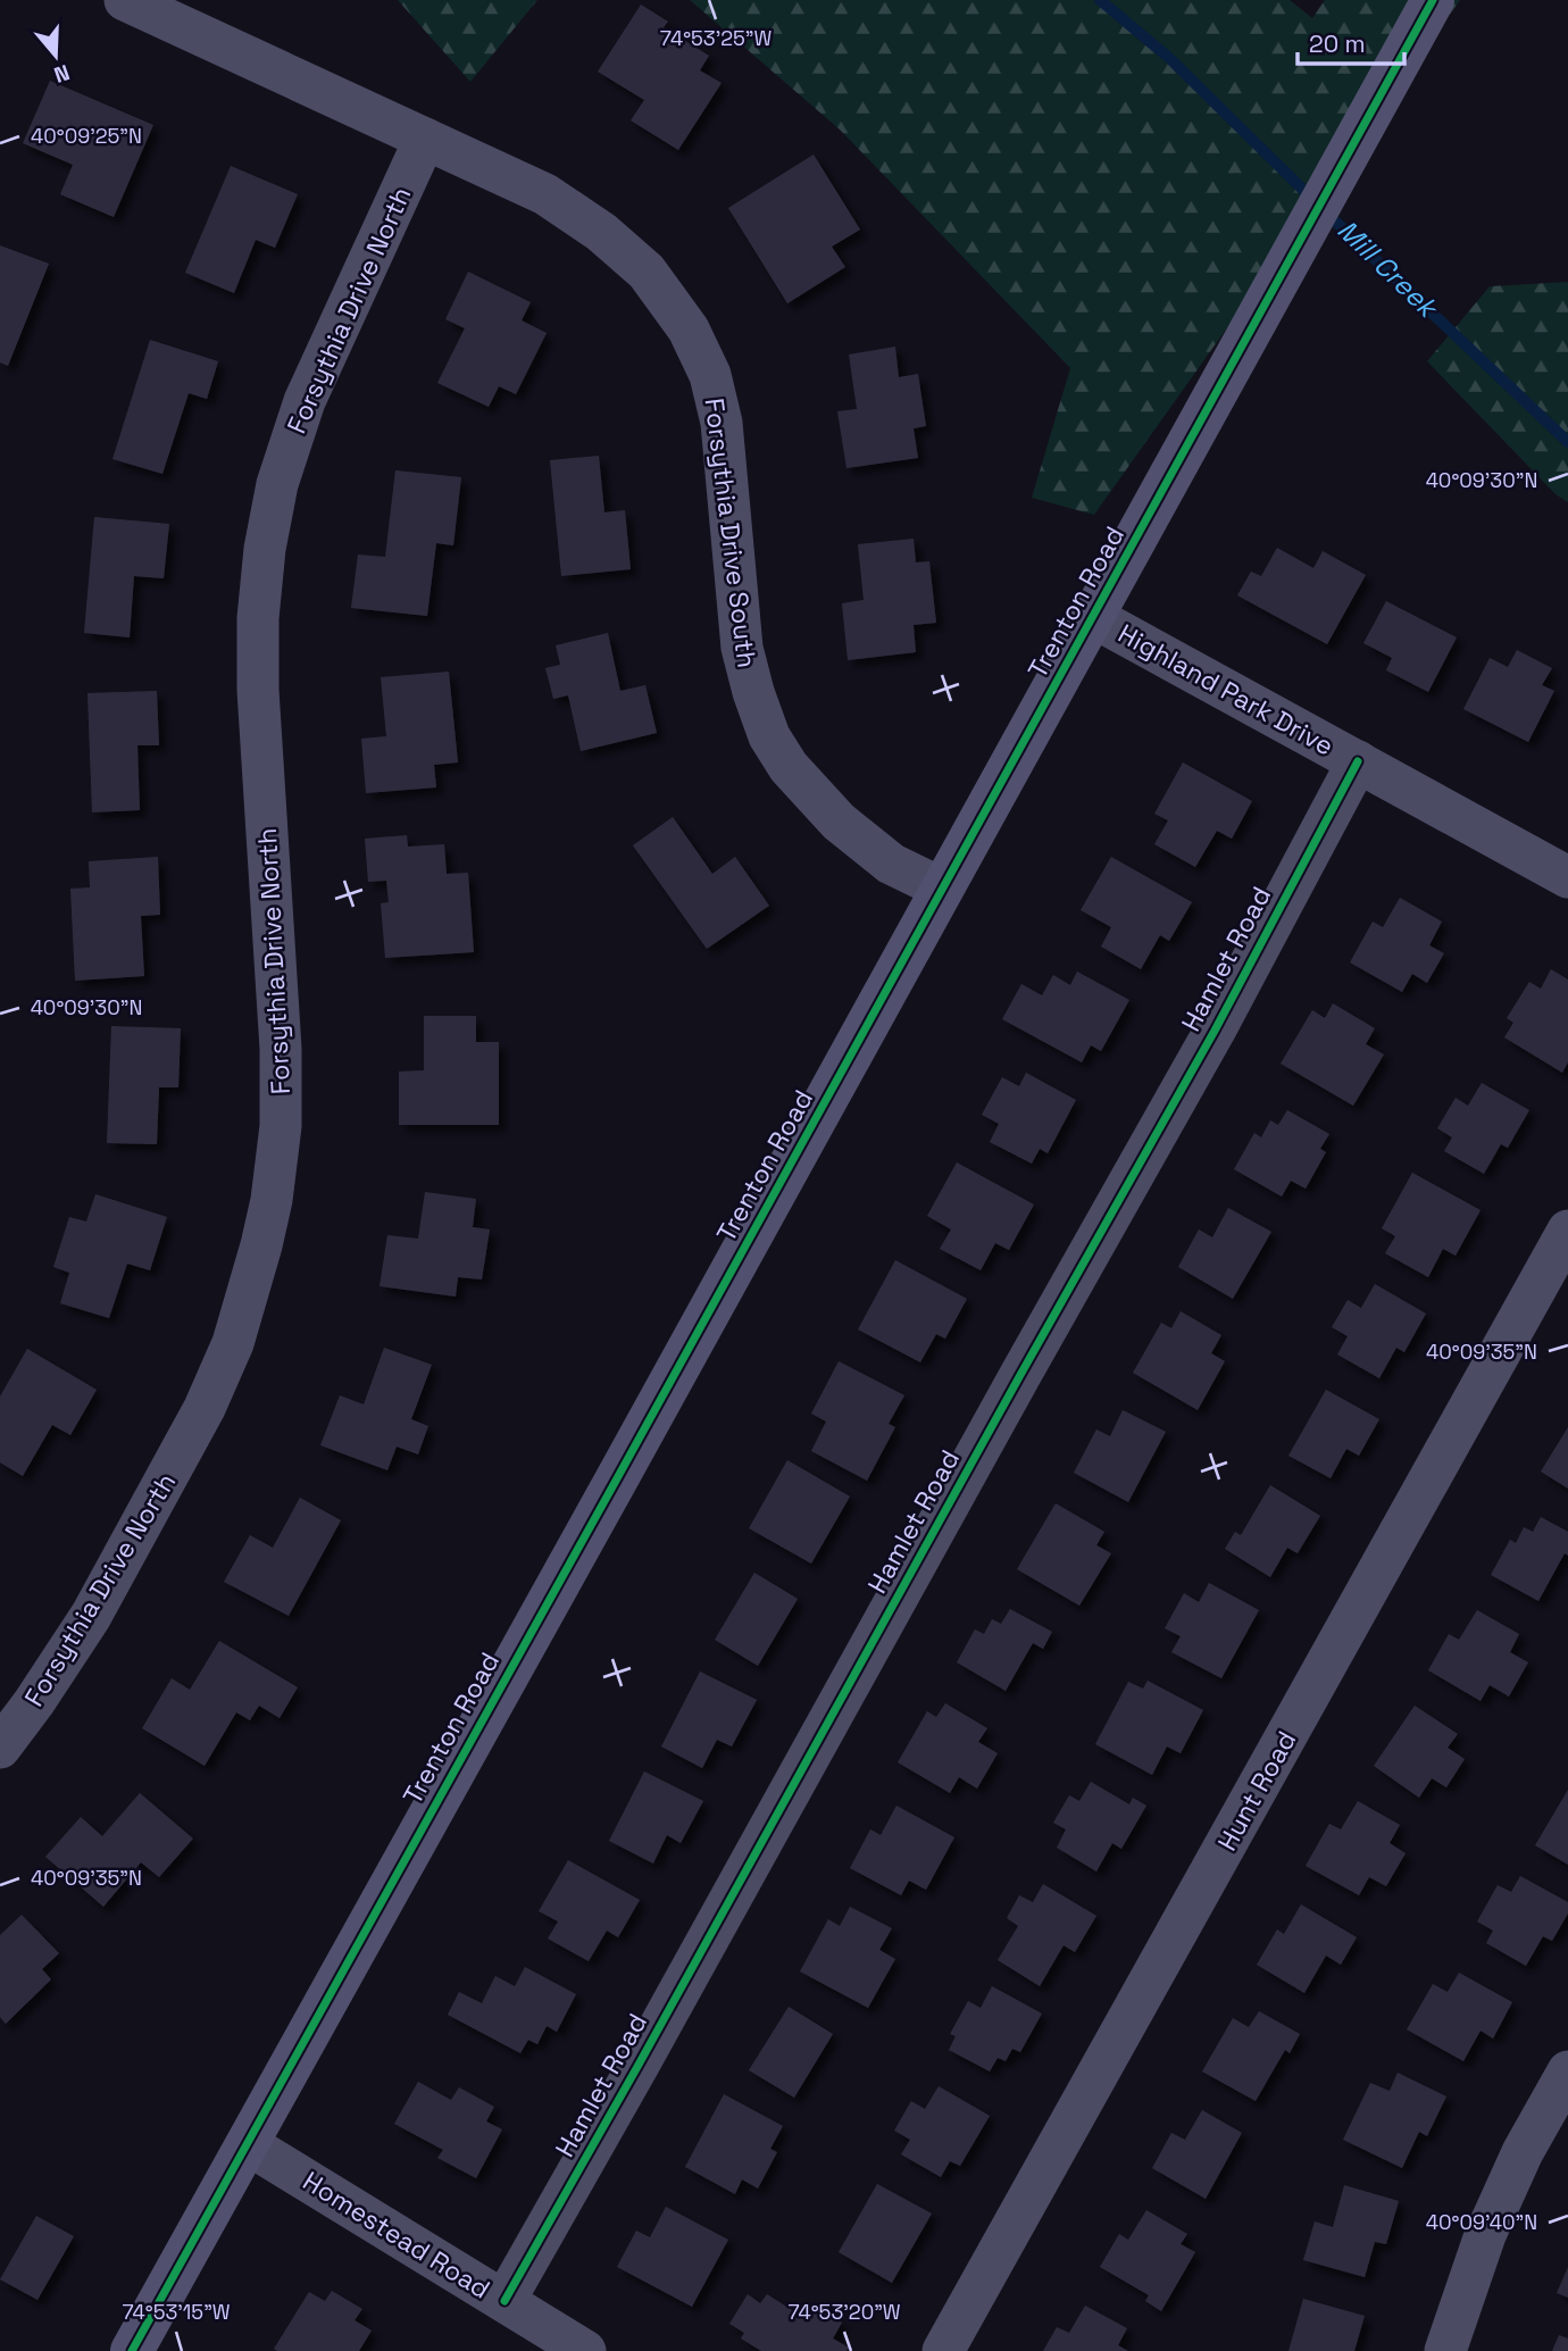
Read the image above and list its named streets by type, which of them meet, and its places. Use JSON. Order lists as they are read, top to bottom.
{
  "streets": {
    "main road": ["Trenton Road"],
    "street": [
      "Forsythia Drive North",
      "Forsythia Drive South",
      "Highland Park Drive",
      "Hamlet Road",
      "Hunt Road",
      "Homestead Road"
    ]
  },
  "crossings": [
    ["Forsythia Drive North", "Forsythia Drive South"],
    ["Forsythia Drive South", "Trenton Road"],
    ["Trenton Road", "Highland Park Drive"],
    ["Trenton Road", "Homestead Road"],
    ["Highland Park Drive", "Hamlet Road"],
    ["Hamlet Road", "Homestead Road"]
  ],
  "water": ["Mill Creek"],
  "scale_bar": "20 m",
  "north": "bottom",
  "coordinates": [
    "74°53'25\"W",
    "40°09'25\"N",
    "40°09'30\"N",
    "40°09'35\"N",
    "40°09'40\"N",
    "74°53'15\"W",
    "74°53'20\"W"
  ]
}
